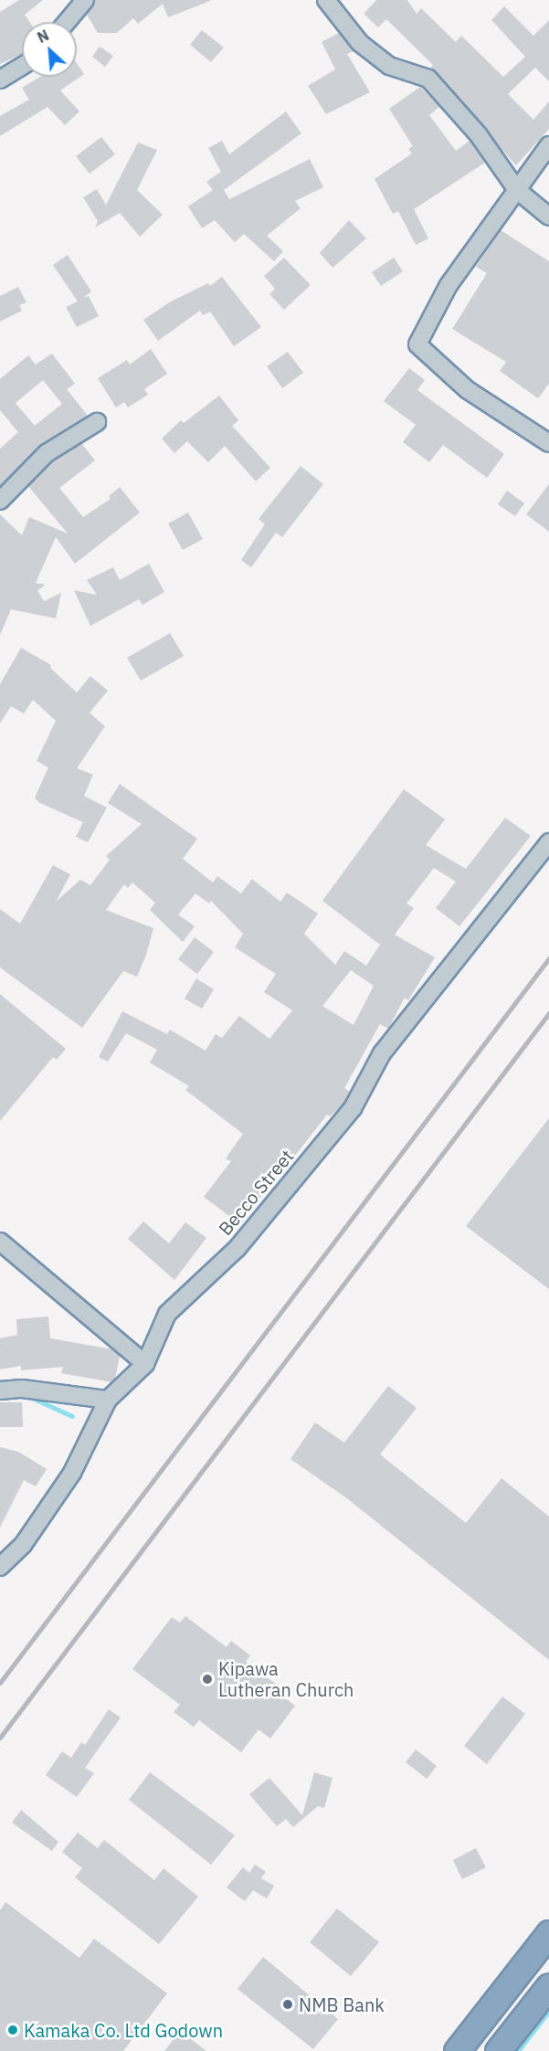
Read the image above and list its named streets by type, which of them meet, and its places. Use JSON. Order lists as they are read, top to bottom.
{
  "streets": {
    "street": ["Becco Street"]
  },
  "places": ["Kipawa Lutheran Church", "NMB Bank", "Kamaka Co. Ltd Godown"],
  "north": "top left"
}
